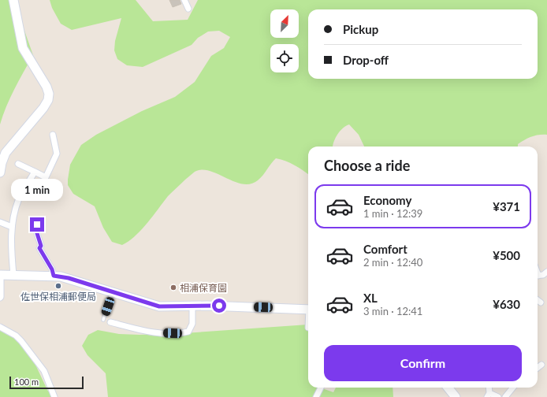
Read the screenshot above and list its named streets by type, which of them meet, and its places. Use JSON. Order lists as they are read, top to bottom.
{
  "places": ["佐世保相浦郵便局", "相浦保育園"],
  "scale_bar": "100 m",
  "north": "top right",
  "page": {
    "banner": ["Pickup", "Drop-off"],
    "heading": "Choose a ride",
    "bubble": "1 min",
    "list": [
      {
        "name": "Economy",
        "note": "1 min · 12:39",
        "value": "¥371"
      },
      {
        "name": "Comfort",
        "note": "2 min · 12:40",
        "value": "¥500"
      },
      {
        "name": "XL",
        "note": "3 min · 12:41",
        "value": "¥630"
      }
    ],
    "buttons": "Confirm",
    "scale": "100 m"
  }
}
